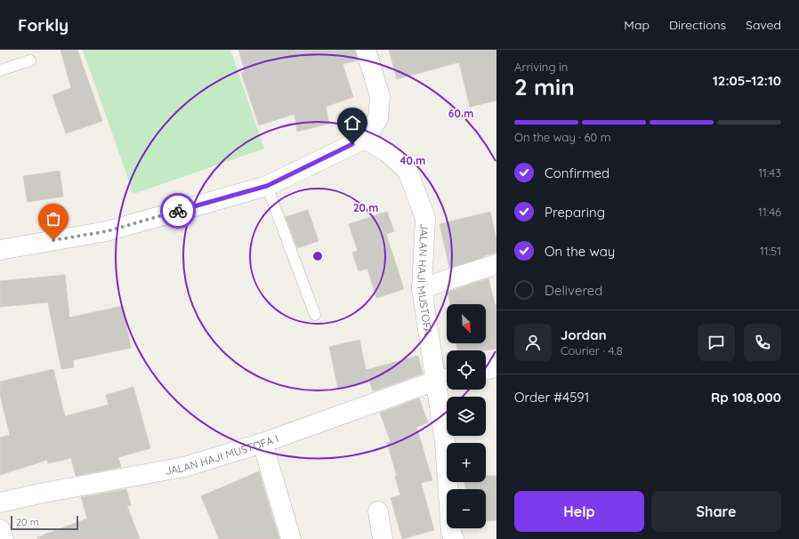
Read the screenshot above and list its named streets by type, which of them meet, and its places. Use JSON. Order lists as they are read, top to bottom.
{
  "streets": {
    "street": ["JALAN HAJI MUSTOFA", "JALAN HAJI MUSTOFA I"]
  },
  "crossings": [
    ["JALAN HAJI MUSTOFA", "JALAN HAJI MUSTOFA I"]
  ],
  "scale_bar": "20 m",
  "north": "bottom right",
  "page": {
    "header": "Forkly",
    "nav": ["Map", "Directions", "Saved"],
    "heading": ["2 min", "Arriving in", "12:05–12:10"],
    "panel": [
      "Jordan",
      "Courier · 4.8",
      "Order #4591",
      "Rp 108,000"
    ],
    "bar": "On the way · 60 m",
    "list": [
      ["Confirmed", "11:43"],
      ["Preparing", "11:46"],
      ["On the way", "11:51"],
      "Delivered"
    ],
    "map_buttons": ["+", "−"],
    "buttons": ["Help", "Share"],
    "scale": "20 m"
  },
  "rings": ["60 m", "40 m", "20 m"]
}
